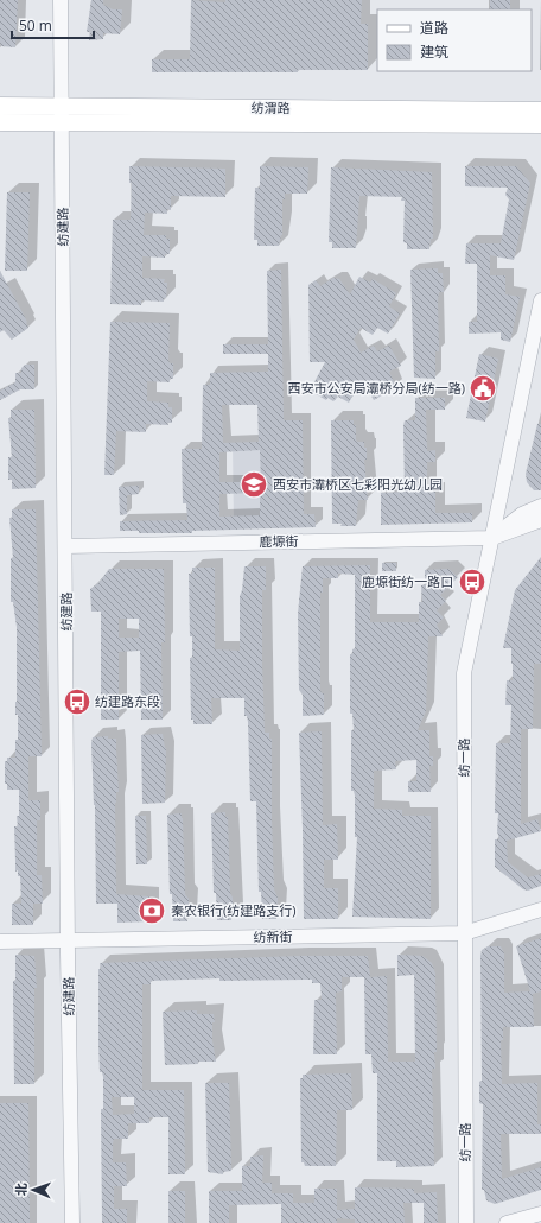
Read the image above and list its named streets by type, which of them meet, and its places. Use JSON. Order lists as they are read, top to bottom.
{
  "streets": {
    "main road": ["纺渭路"],
    "street": [
      "纺建路",
      "鹿塬街",
      "纺一路",
      "纺新街"
    ]
  },
  "crossings": [
    ["纺渭路", "纺建路"],
    ["纺建路", "鹿塬街"],
    ["纺建路", "纺新街"],
    ["鹿塬街", "纺一路"],
    ["纺一路", "纺新街"]
  ],
  "places": {
    "public building": ["西安市公安局灞桥分局(纺一路)"],
    "school or university": ["西安市灞桥区七彩阳光幼儿园"],
    "bus stop": ["鹿塬街纺一路口", "纺建路东段"],
    "bank": ["秦农银行(纺建路支行)"]
  },
  "legend": ["道路", "建筑"],
  "scale_bar": "50 m",
  "north": "left"
}
